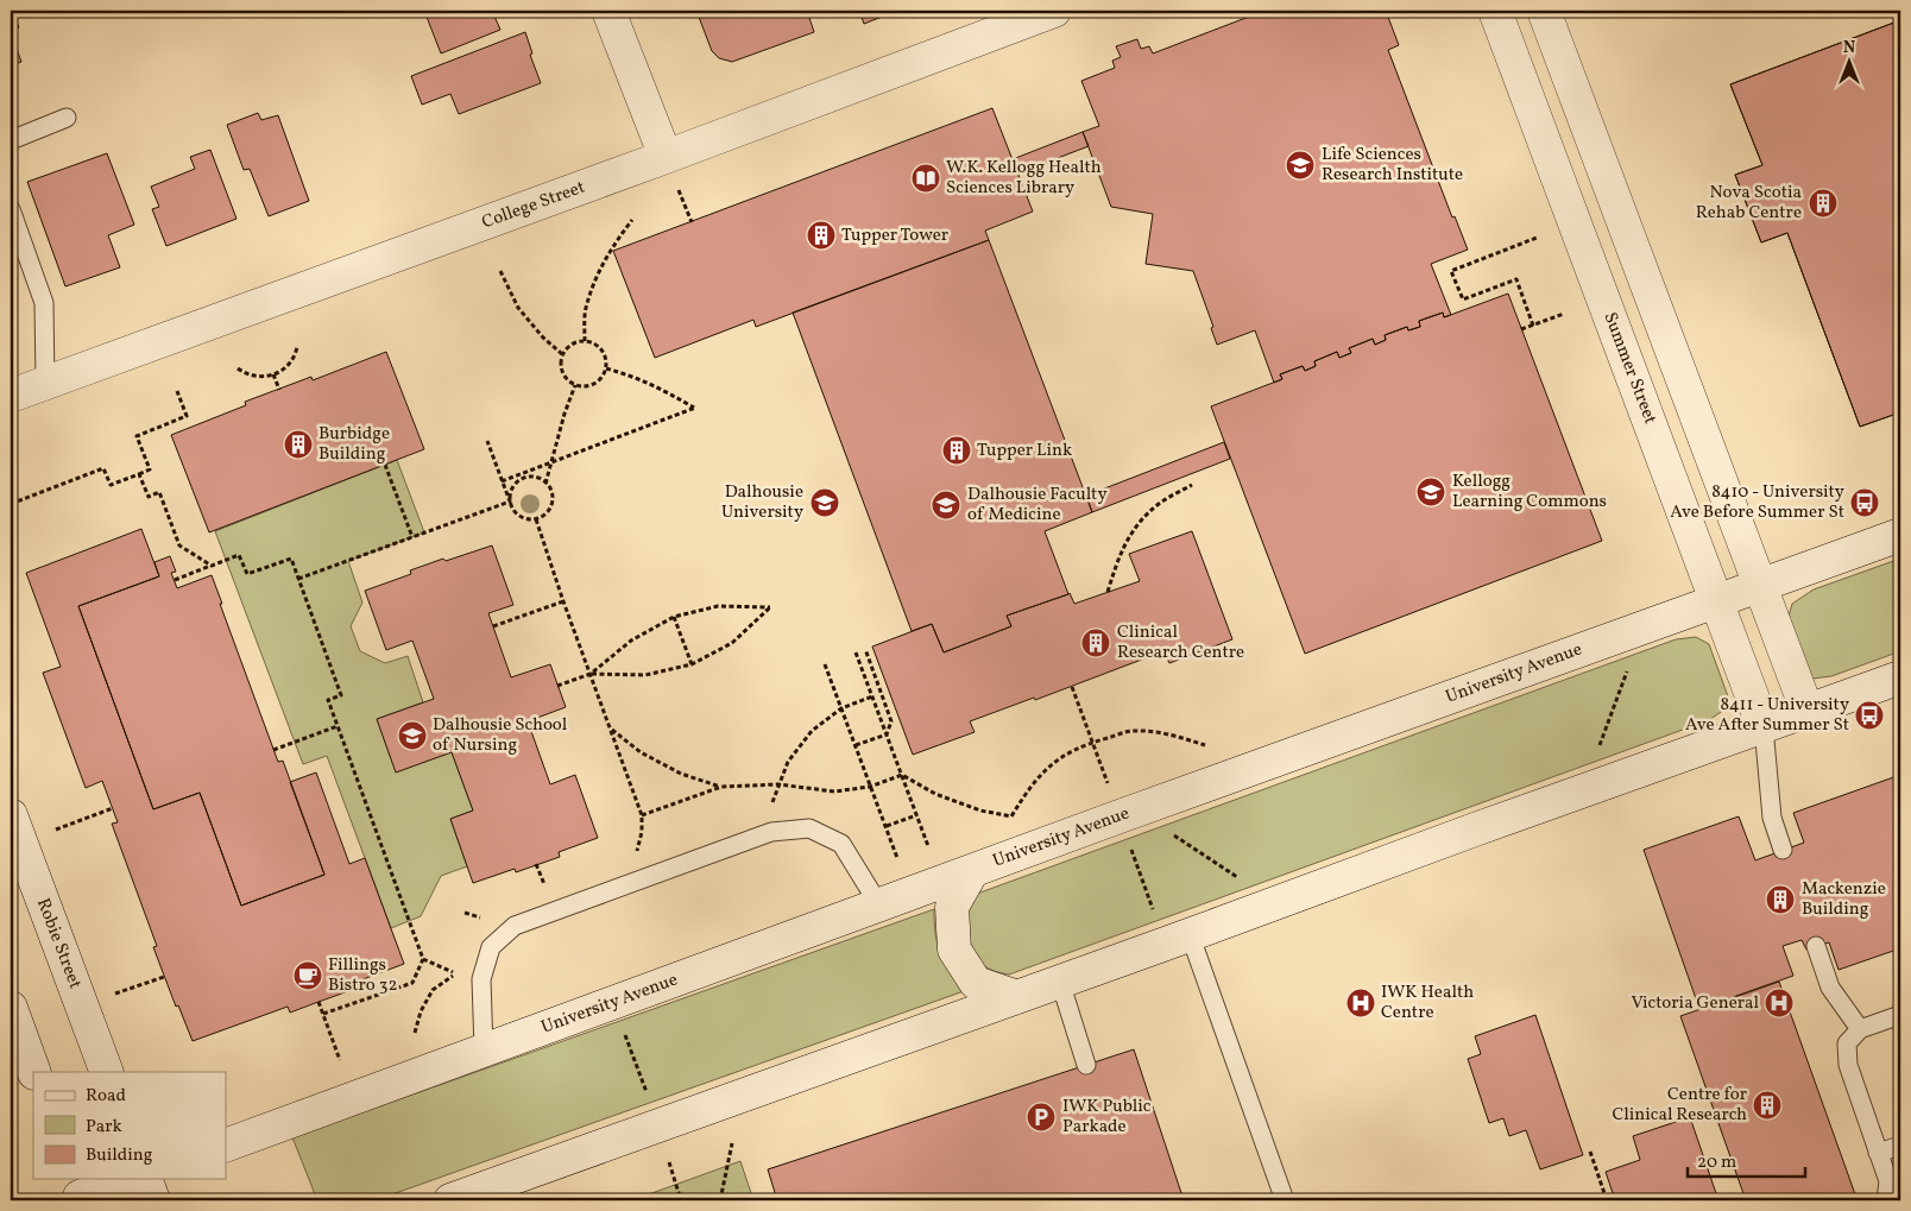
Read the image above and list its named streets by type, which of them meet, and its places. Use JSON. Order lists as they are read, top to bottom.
{
  "streets": {
    "street": [
      "College Street",
      "Summer Street",
      "University Avenue",
      "Robie Street"
    ]
  },
  "crossings": [
    ["Summer Street", "University Avenue"]
  ],
  "places": {
    "school or university": [
      "Life Sciences Research Institute",
      "Kellogg Learning Commons",
      "Dalhousie University",
      "Dalhousie Faculty of Medicine",
      "Dalhousie School of Nursing"
    ],
    "library": ["W.K. Kellogg Health Sciences Library"],
    "building": [
      "Nova Scotia Rehab Centre",
      "Tupper Tower",
      "Burbidge Building",
      "Tupper Link",
      "Clinical Research Centre",
      "Mackenzie Building",
      "Centre for Clinical Research"
    ],
    "bus stop": ["8410 - University Ave Before Summer St", "8411 - University Ave After Summer St"],
    "cafe": ["Fillings Bistro 32"],
    "hospital": ["IWK Health Centre", "Victoria General"],
    "parking": ["IWK Public Parkade"]
  },
  "legend": ["Road", "Park", "Building"],
  "scale_bar": "20 m",
  "north": "top"
}
